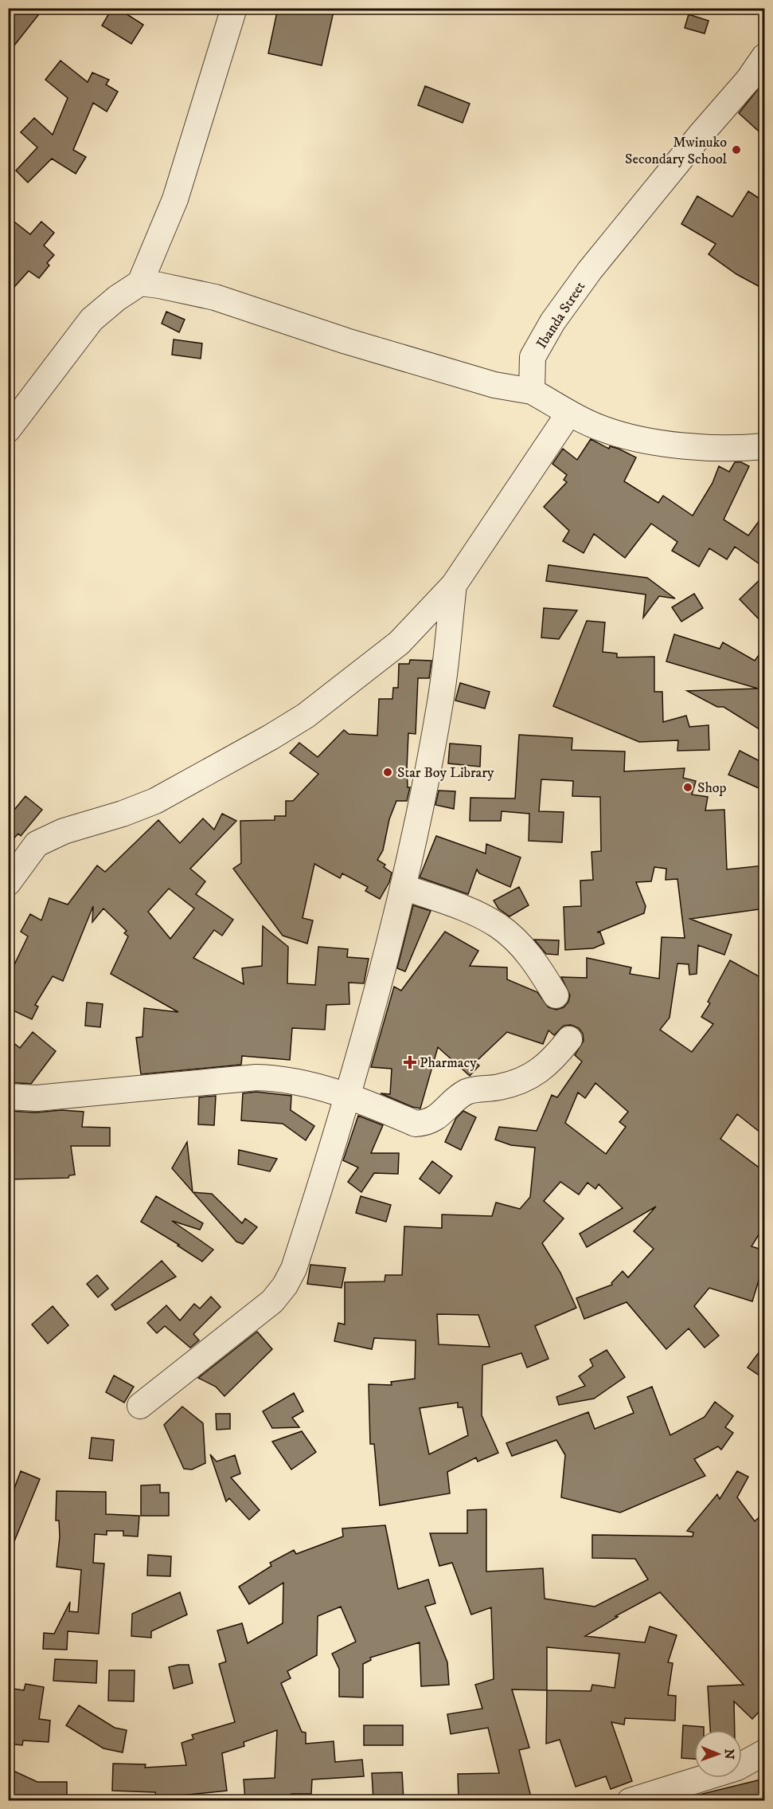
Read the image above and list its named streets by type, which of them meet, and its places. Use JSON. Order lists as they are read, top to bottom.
{
  "streets": {
    "street": ["Ibanda Street"]
  },
  "places": {
    "other": ["Mwinuko Secondary School", "Star Boy Library", "Shop"],
    "health": ["Pharmacy"]
  },
  "north": "right"
}
